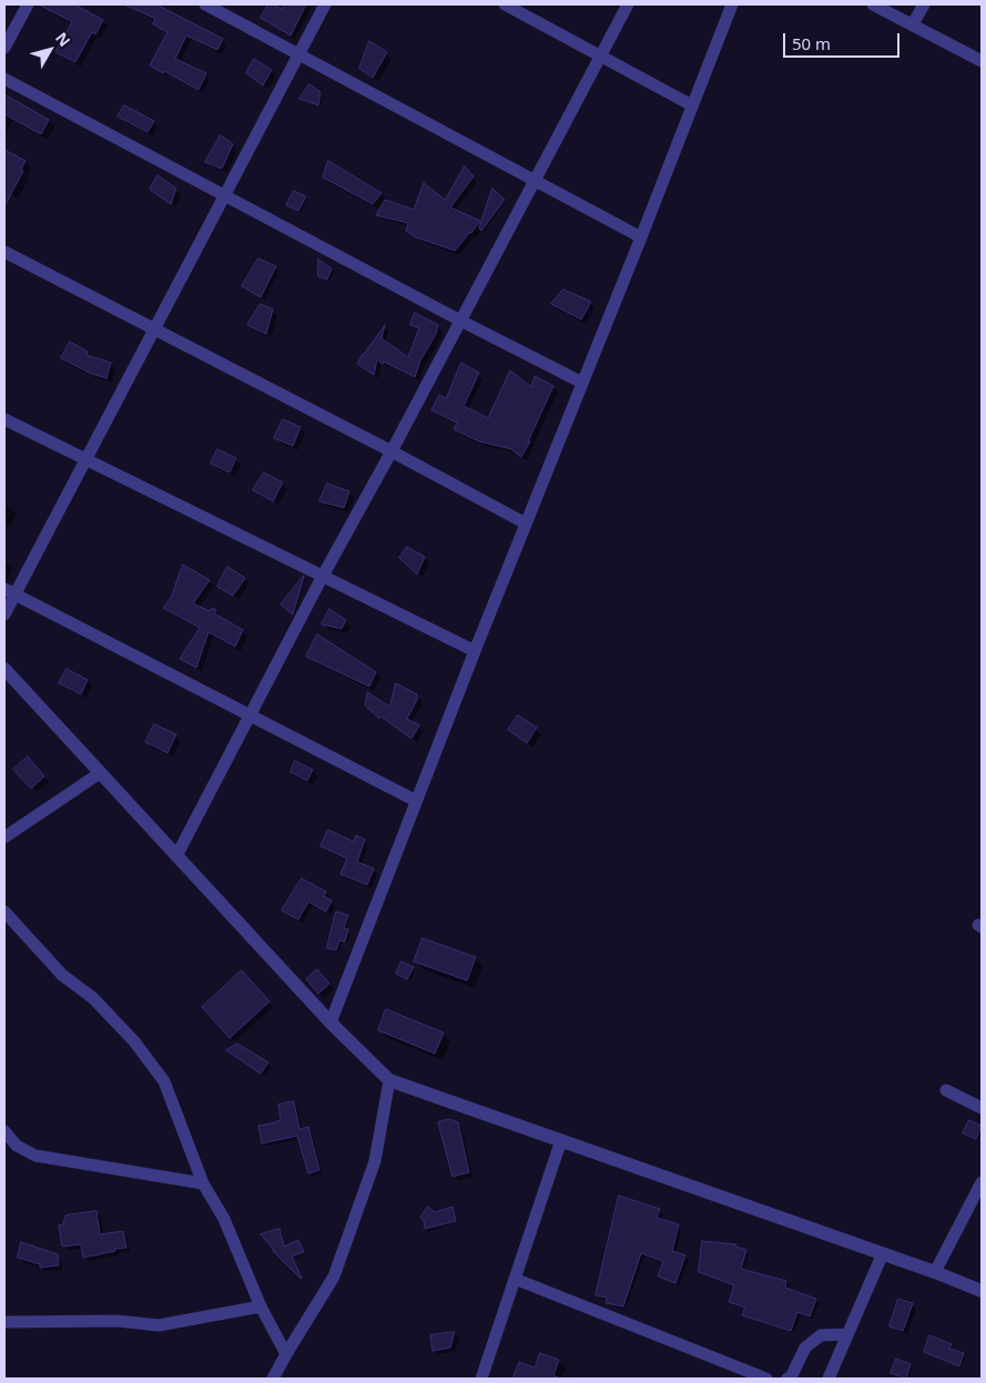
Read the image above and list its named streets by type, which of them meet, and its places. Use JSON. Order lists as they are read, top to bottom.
{
  "scale_bar": "50 m",
  "north": "top right"
}
